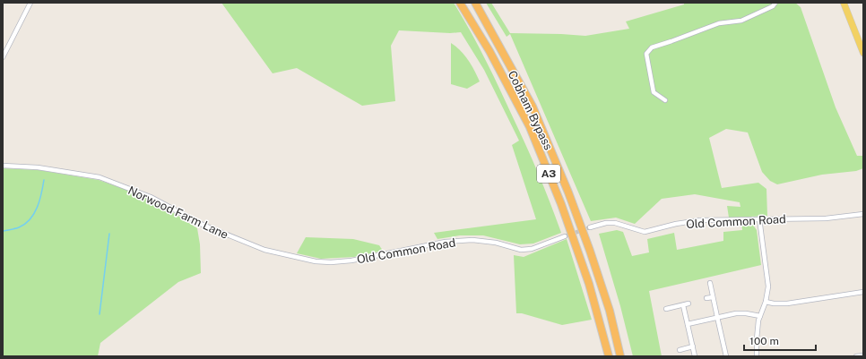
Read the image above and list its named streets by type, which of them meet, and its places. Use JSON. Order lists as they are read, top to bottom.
{
  "streets": {
    "highway": ["Cobham Bypass", "A3"],
    "street": ["Norwood Farm Lane", "Old Common Road"]
  },
  "crossings": [
    ["Norwood Farm Lane", "Old Common Road"]
  ],
  "scale_bar": "100 m"
}
